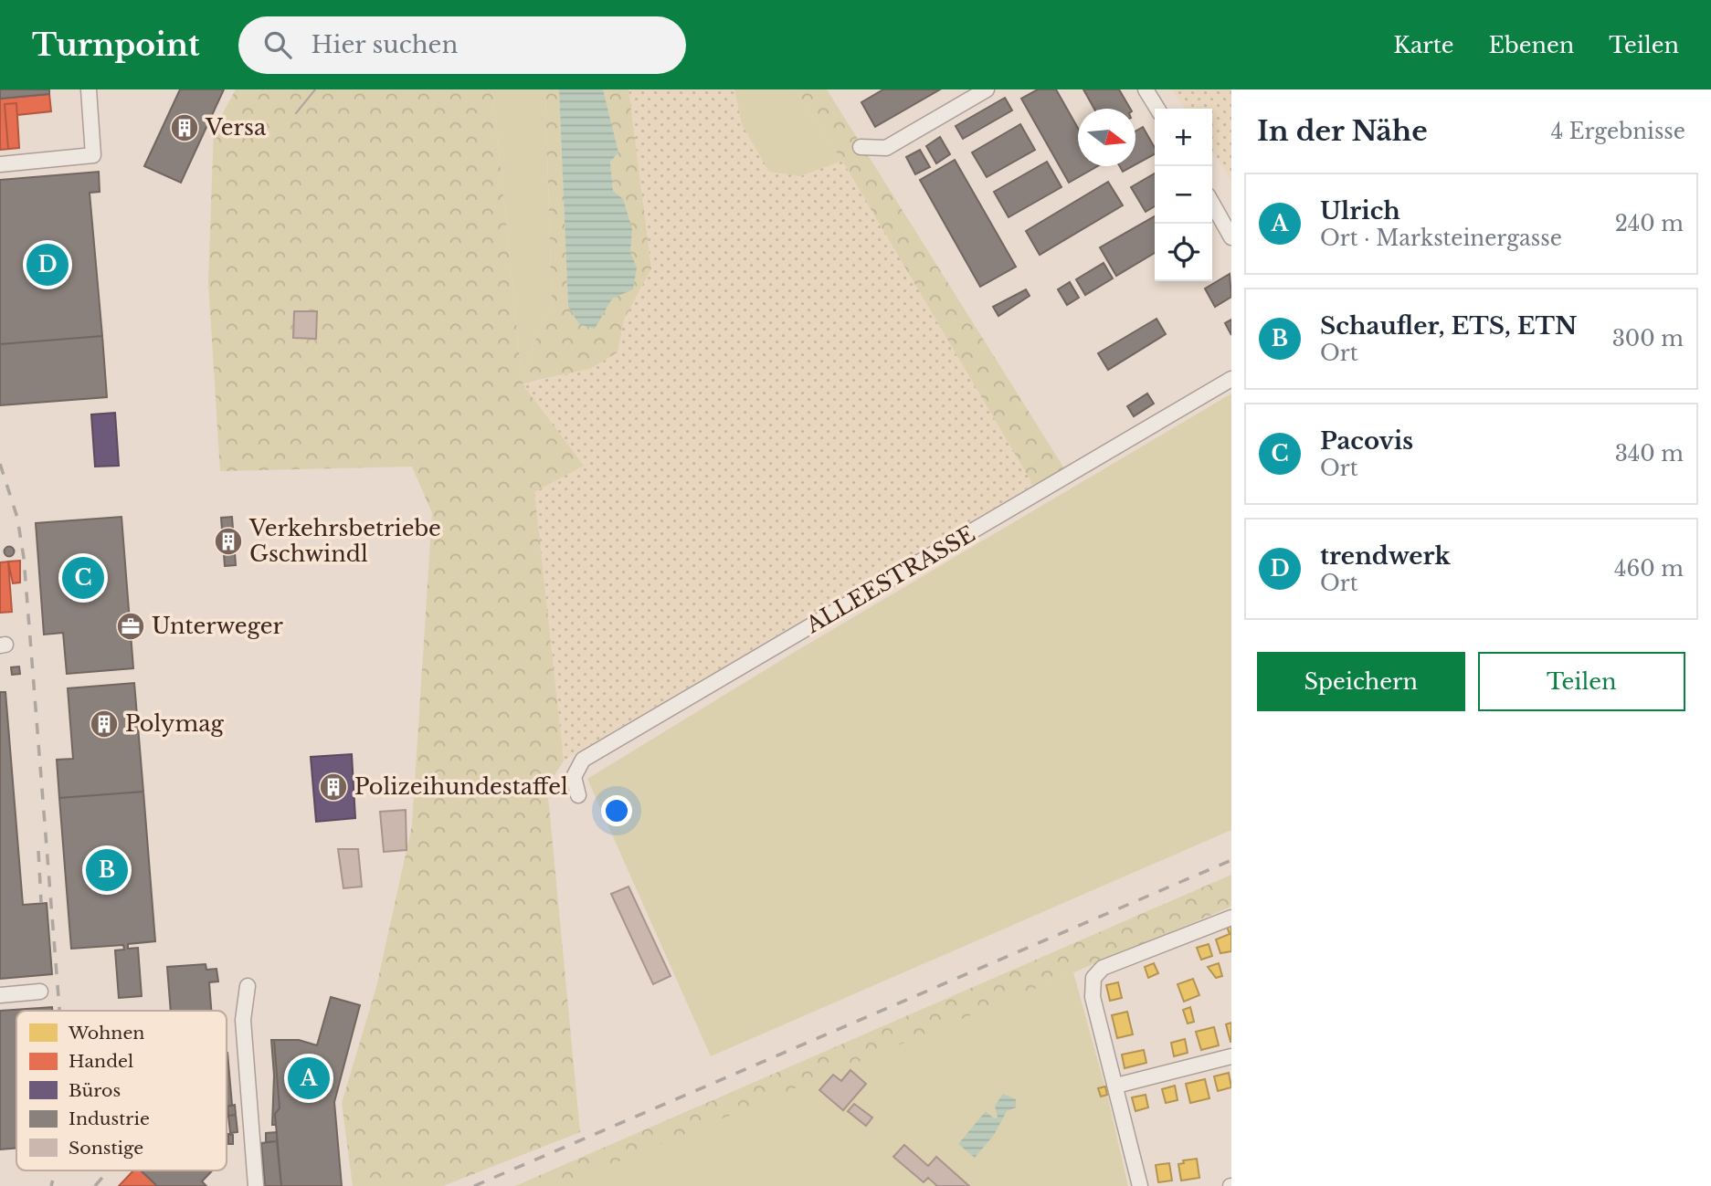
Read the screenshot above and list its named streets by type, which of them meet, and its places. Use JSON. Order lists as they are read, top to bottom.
{
  "streets": {
    "street": ["ALLEESTRASSE"]
  },
  "places": {
    "building": [
      "Versa",
      "Verkehrsbetriebe Gschwindl",
      "Polymag",
      "Polizeihundestaffel"
    ],
    "office": ["Unterweger"]
  },
  "legend": [
    "Wohnen",
    "Handel",
    "Büros",
    "Industrie",
    "Sonstige"
  ],
  "north": "right",
  "page": {
    "header": "Turnpoint",
    "search": "Hier suchen",
    "nav": ["Karte", "Ebenen", "Teilen"],
    "heading": ["In der Nähe", "4 Ergebnisse"],
    "map_buttons": ["+", "−"],
    "list": [
      {
        "mark": "A",
        "name": "Ulrich",
        "note": "Ort · Marksteinergasse",
        "value": "240 m"
      },
      {
        "mark": "B",
        "name": "Schaufler, ETS, ETN",
        "note": "Ort",
        "value": "300 m"
      },
      {
        "mark": "C",
        "name": "Pacovis",
        "note": "Ort",
        "value": "340 m"
      },
      {
        "mark": "D",
        "name": "trendwerk",
        "note": "Ort",
        "value": "460 m"
      }
    ],
    "pins": [
      "D",
      "C",
      "B",
      "A"
    ],
    "buttons": ["Speichern", "Teilen"]
  }
}
